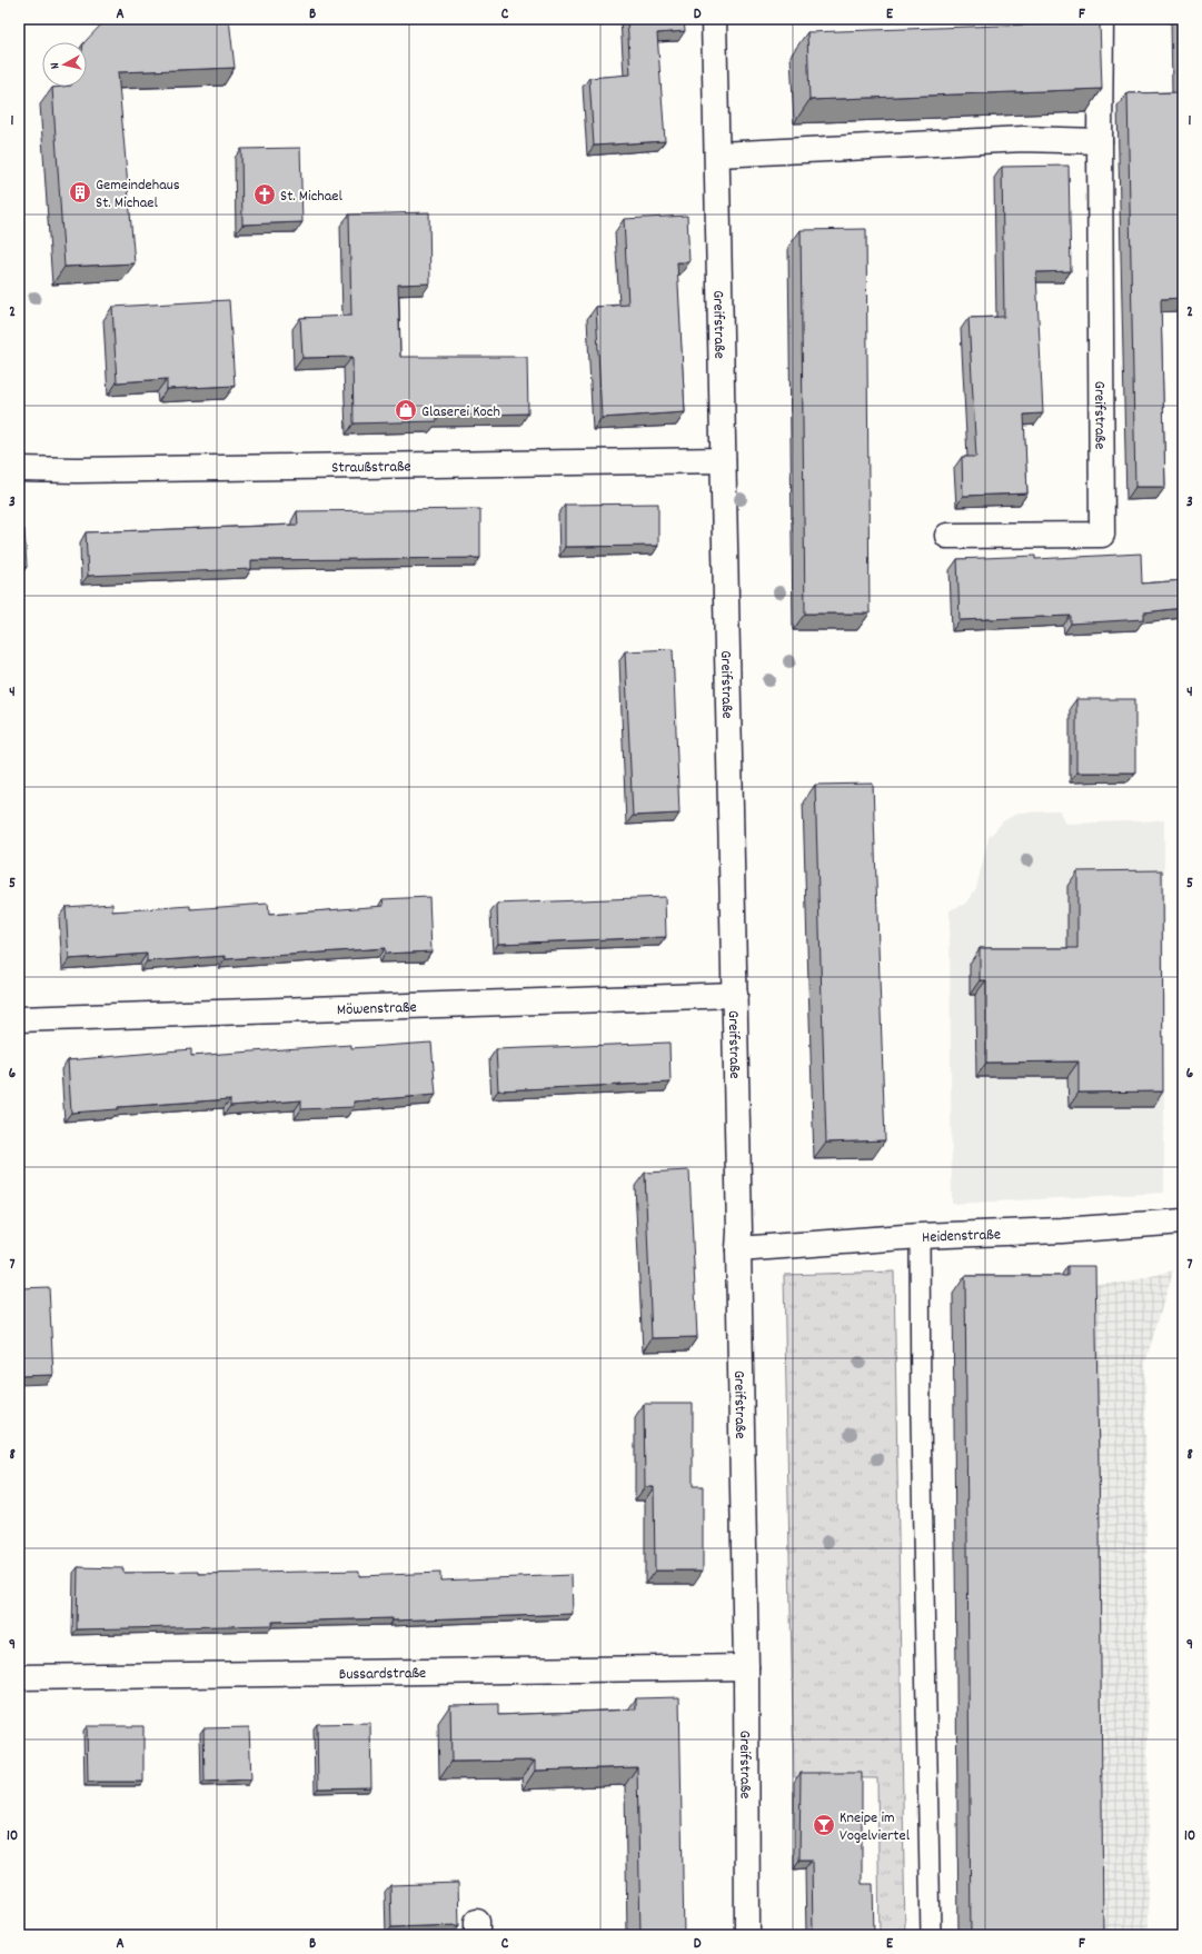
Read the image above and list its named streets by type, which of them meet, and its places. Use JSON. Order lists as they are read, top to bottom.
{
  "streets": {
    "street": [
      "Greifstraße",
      "Straußstraße",
      "Möwenstraße",
      "Heidenstraße",
      "Bussardstraße"
    ]
  },
  "crossings": [
    ["Greifstraße", "Straußstraße"],
    ["Greifstraße", "Möwenstraße"],
    ["Greifstraße", "Heidenstraße"],
    ["Greifstraße", "Bussardstraße"]
  ],
  "places": {
    "building": ["Gemeindehaus St. Michael"],
    "church": ["St. Michael"],
    "shop": ["Glaserei Koch"],
    "bar": ["Kneipe im Vogelviertel"]
  },
  "north": "left",
  "grid": {
    "columns": [
      "A",
      "B",
      "C",
      "D",
      "E",
      "F"
    ],
    "rows": [
      "1",
      "2",
      "3",
      "4",
      "5",
      "6",
      "7",
      "8",
      "9",
      "10"
    ]
  }
}
